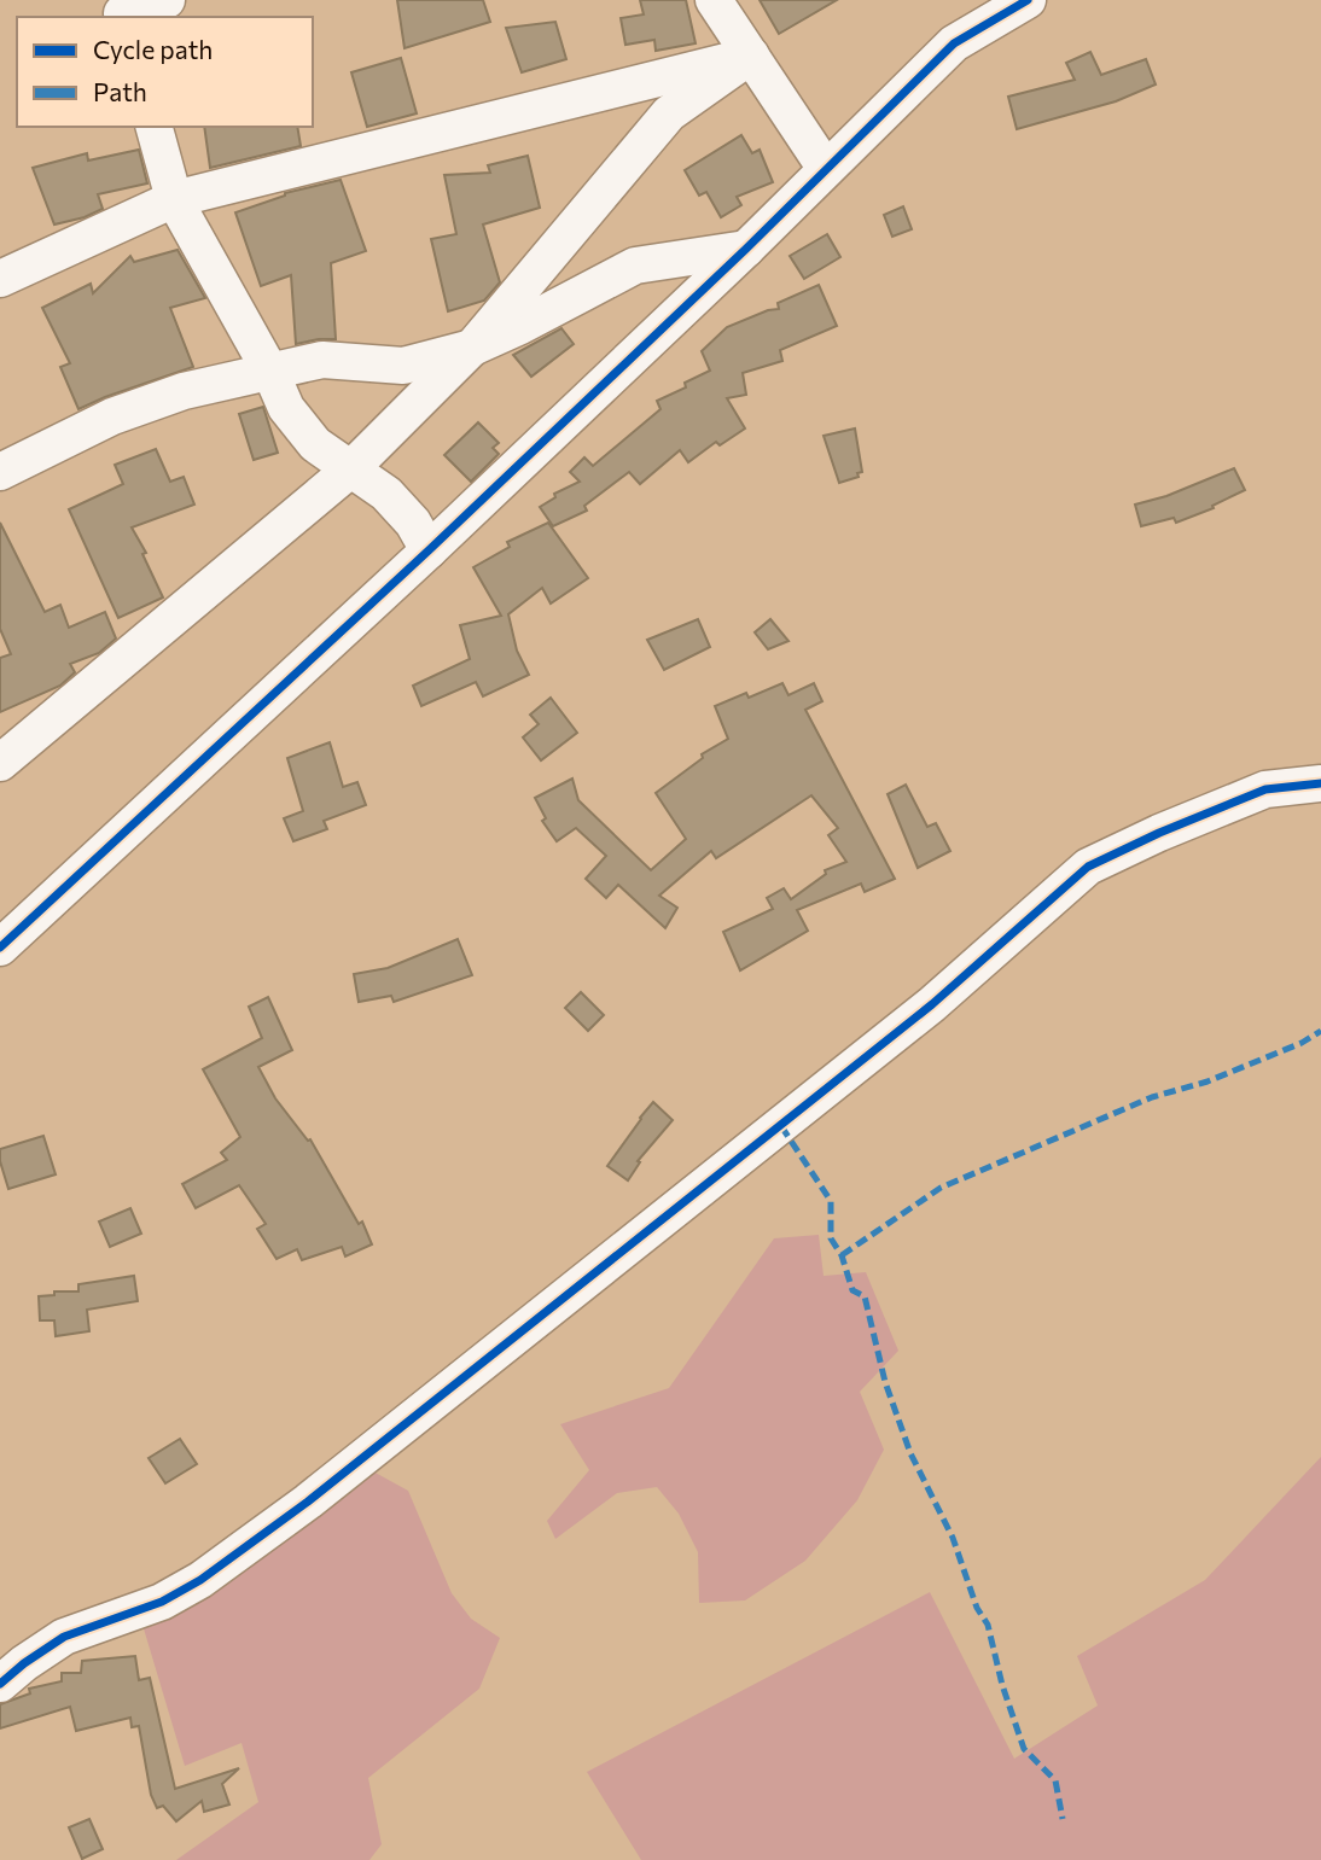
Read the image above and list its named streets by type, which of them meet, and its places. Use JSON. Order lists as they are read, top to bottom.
{
  "legend": ["Cycle path", "Path"]
}
